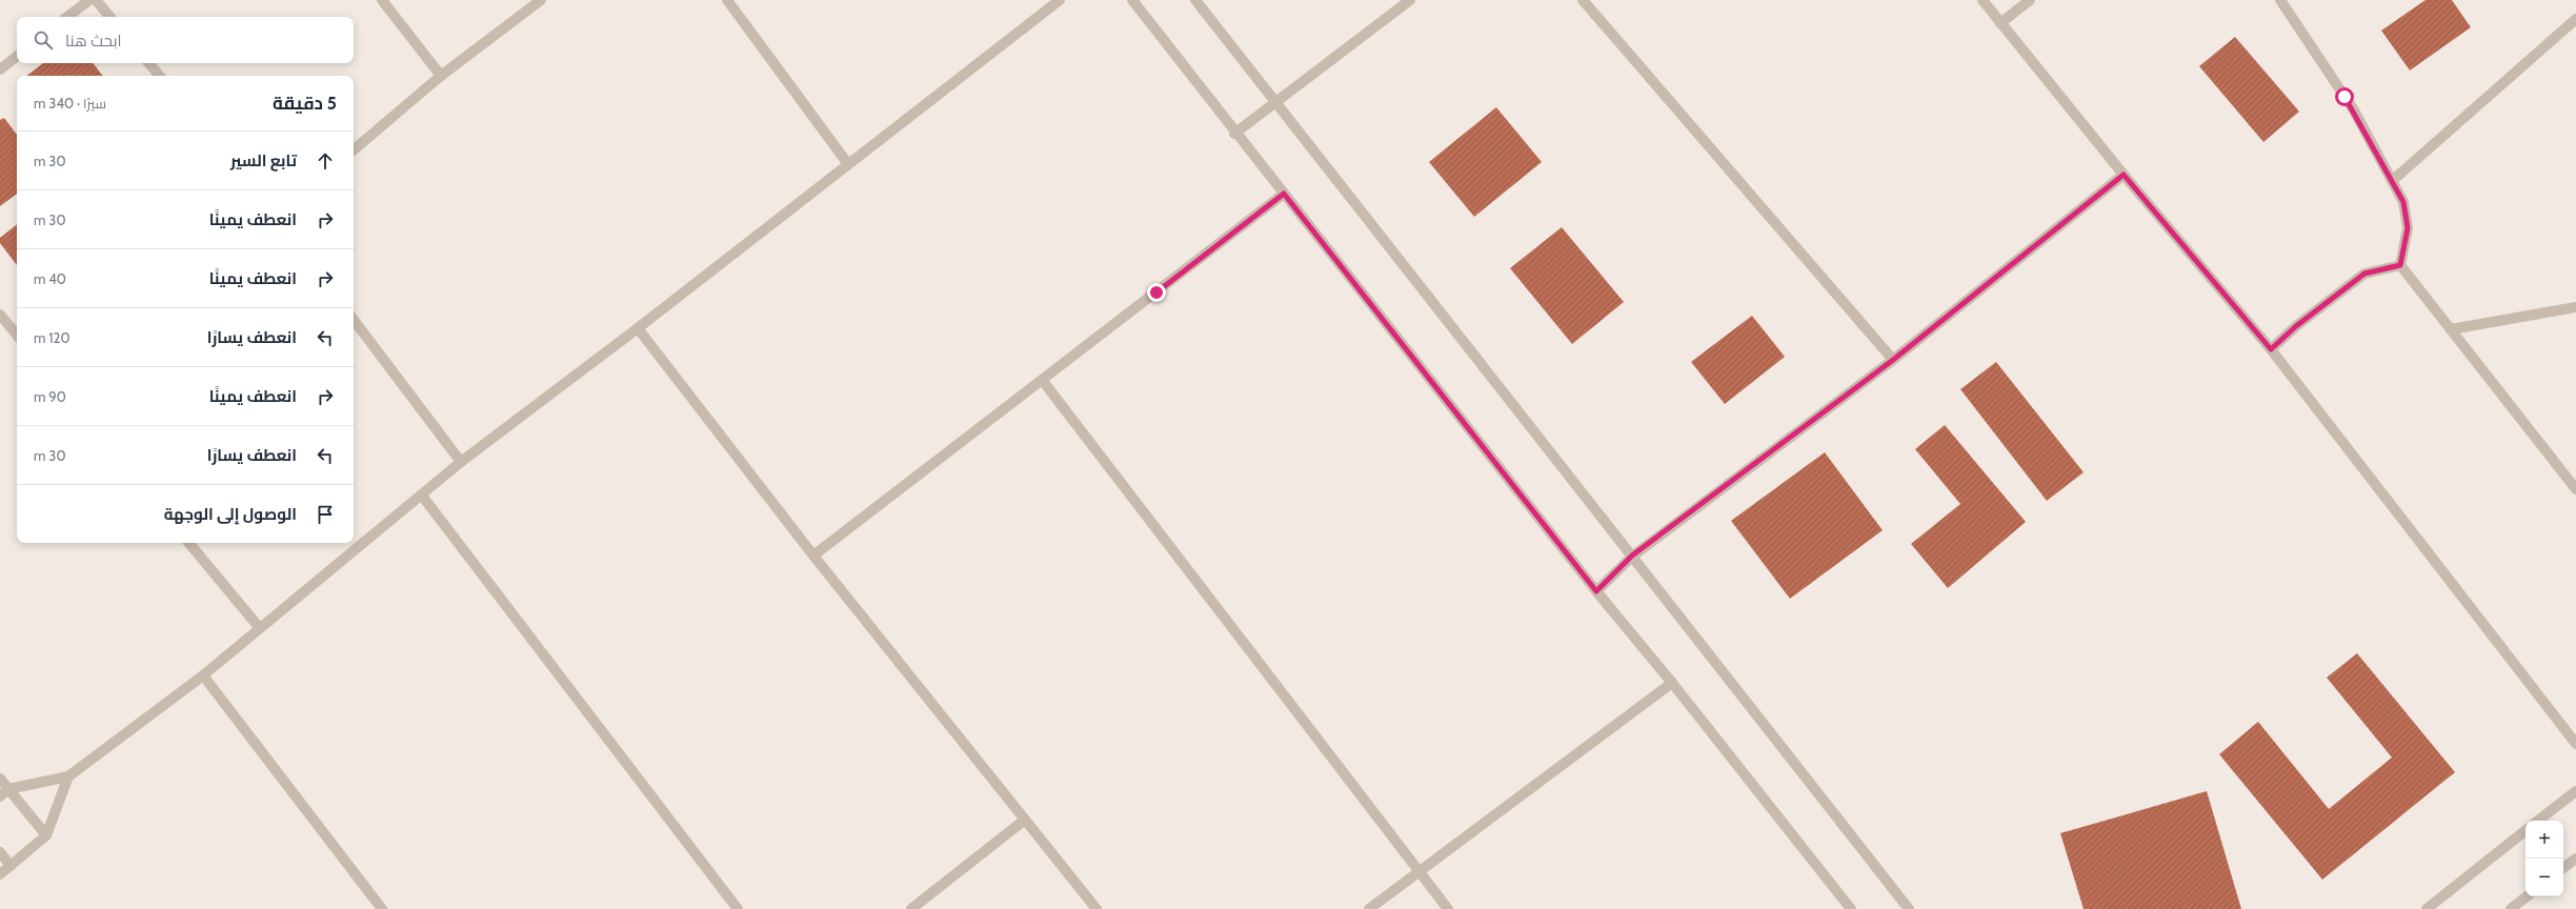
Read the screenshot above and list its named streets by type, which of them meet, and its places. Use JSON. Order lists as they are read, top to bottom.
{
  "page": {
    "search": "ابحث هنا",
    "heading": ["5 دقيقة", "سيرًا · 340 m"],
    "list": [
      ["تابع السير", "30 m"],
      ["انعطف يمينًا", "30 m"],
      ["انعطف يمينًا", "40 m"],
      ["انعطف يسارًا", "120 m"],
      ["انعطف يمينًا", "90 m"],
      ["انعطف يسارًا", "30 m"],
      "الوصول إلى الوجهة"
    ],
    "map_buttons": ["+", "−"]
  }
}
